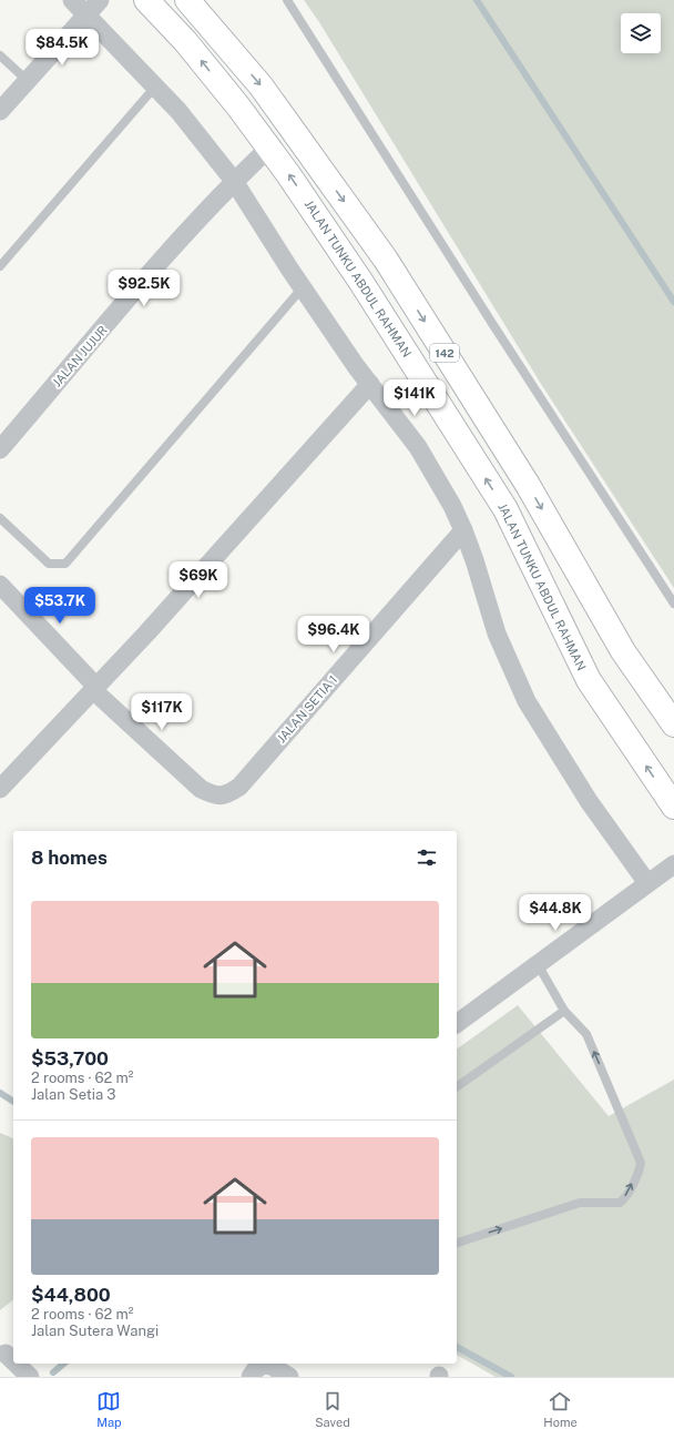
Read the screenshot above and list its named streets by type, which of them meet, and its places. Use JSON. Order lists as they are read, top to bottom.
{
  "streets": {
    "main road": ["JALAN TUNKU ABDUL RAHMAN", "142"],
    "street": ["JALAN JUJUR", "JALAN SETIA 1"]
  },
  "crossings": [
    ["JALAN TUNKU ABDUL RAHMAN", "JALAN JUJUR"]
  ],
  "page": {
    "price": [
      "$84.5K",
      "$92.5K",
      "$141K",
      "$69K",
      "$53.7K",
      "$96.4K",
      "$117K",
      "$44.8K"
    ],
    "heading": "8 homes",
    "list": [
      {
        "name": "$53,700",
        "note": "2 rooms · 62 m² · Jalan Setia 3"
      },
      {
        "name": "$44,800",
        "note": "2 rooms · 62 m² · Jalan Sutera Wangi"
      }
    ],
    "tabs": ["Map", "Saved", "Home"]
  }
}
